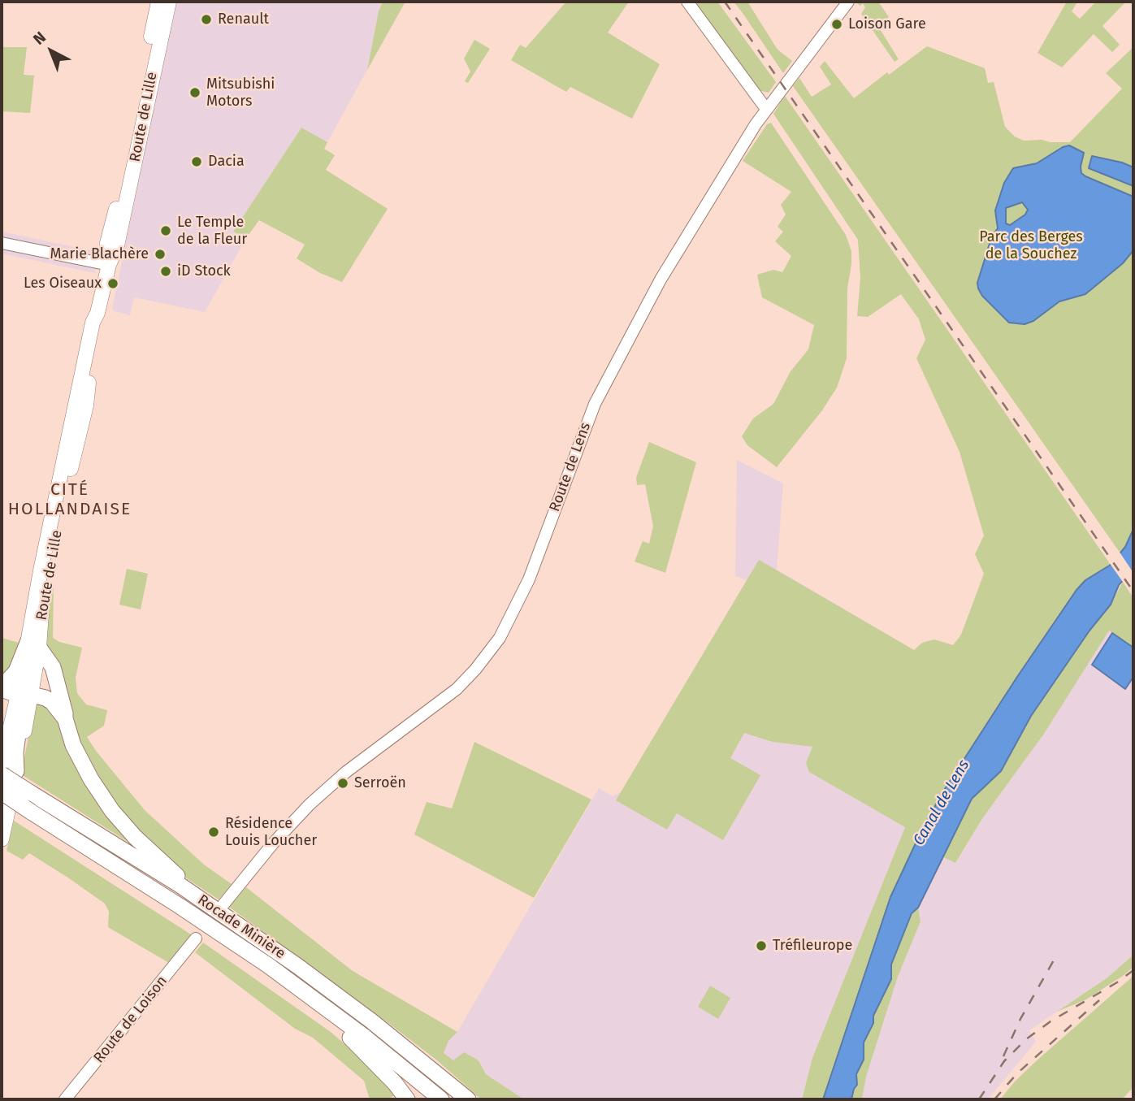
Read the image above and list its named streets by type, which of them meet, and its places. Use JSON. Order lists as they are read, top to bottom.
{
  "streets": {
    "highway": ["Rocade Minière"],
    "main road": ["Route de Lille"],
    "street": ["Route de Lens", "Route de Loison"]
  },
  "districts": ["CITÉ HOLLANDAISE"],
  "water": ["Canal de Lens"],
  "parks": ["Parc des Berges de la Souchez"],
  "places": [
    "Renault",
    "Loison Gare",
    "Mitsubishi Motors",
    "Dacia",
    "Le Temple de la Fleur",
    "Marie Blachère",
    "iD Stock",
    "Les Oiseaux",
    "Serroën",
    "Résidence Louis Loucher",
    "Tréfileurope"
  ],
  "north": "top left"
}
